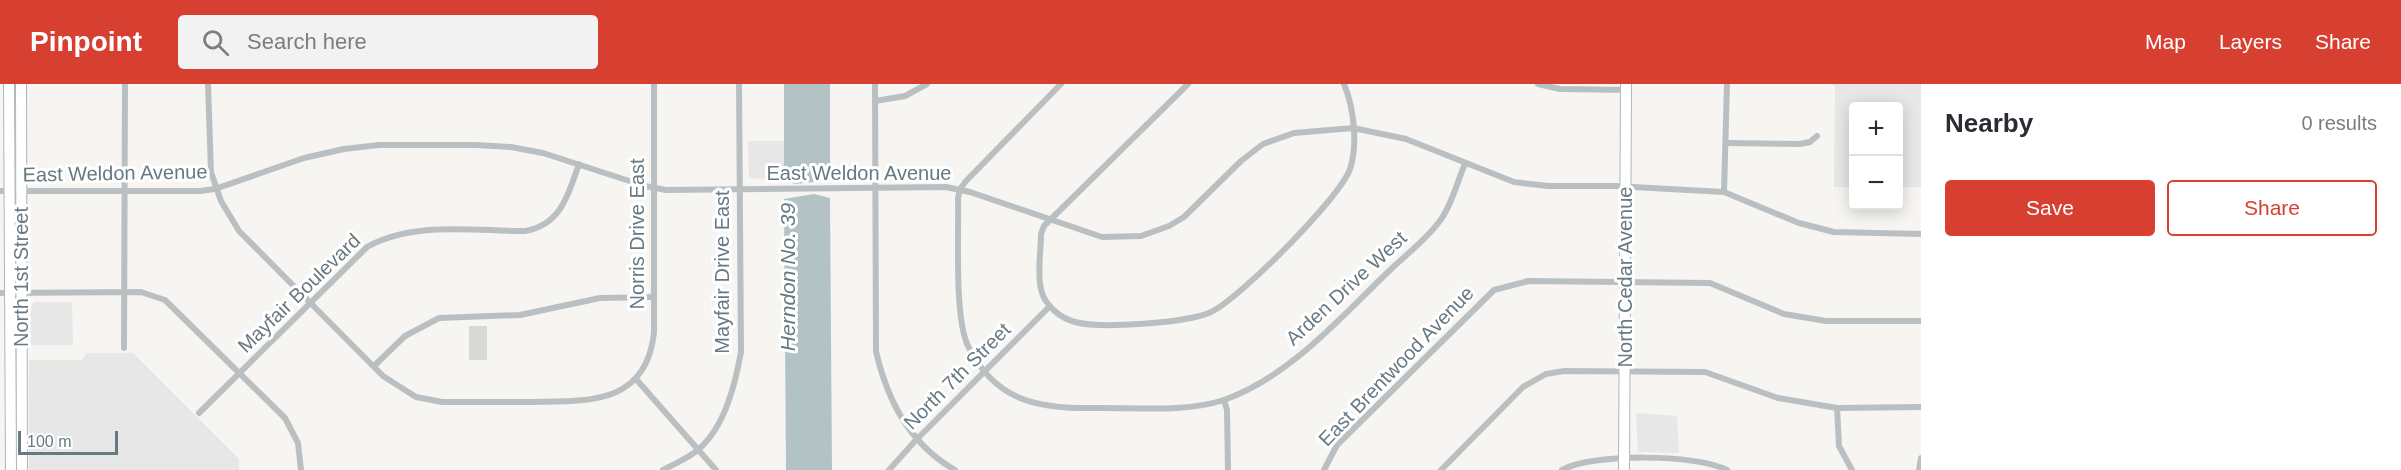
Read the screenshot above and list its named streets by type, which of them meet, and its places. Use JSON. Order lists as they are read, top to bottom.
{
  "streets": {
    "main road": ["North 1st Street", "North Cedar Avenue"],
    "street": [
      "East Weldon Avenue",
      "Norris Drive East",
      "Mayfair Drive East",
      "Arden Drive West",
      "Mayfair Boulevard",
      "East Brentwood Avenue",
      "North 7th Street"
    ]
  },
  "crossings": [
    ["East Weldon Avenue", "Norris Drive East"],
    ["East Weldon Avenue", "Mayfair Drive East"],
    ["East Weldon Avenue", "North 1st Street"],
    ["East Weldon Avenue", "North Cedar Avenue"],
    ["East Weldon Avenue", "Arden Drive West"],
    ["East Weldon Avenue", "Mayfair Boulevard"],
    ["North Cedar Avenue", "East Brentwood Avenue"],
    ["Arden Drive West", "North 7th Street"]
  ],
  "water": ["Herndon No. 39"],
  "scale_bar": "100 m",
  "page": {
    "header": "Pinpoint",
    "search": "Search here",
    "nav": ["Map", "Layers", "Share"],
    "heading": ["Nearby", "0 results"],
    "map_buttons": ["+", "−"],
    "buttons": ["Save", "Share"],
    "scale": "100 m"
  }
}
